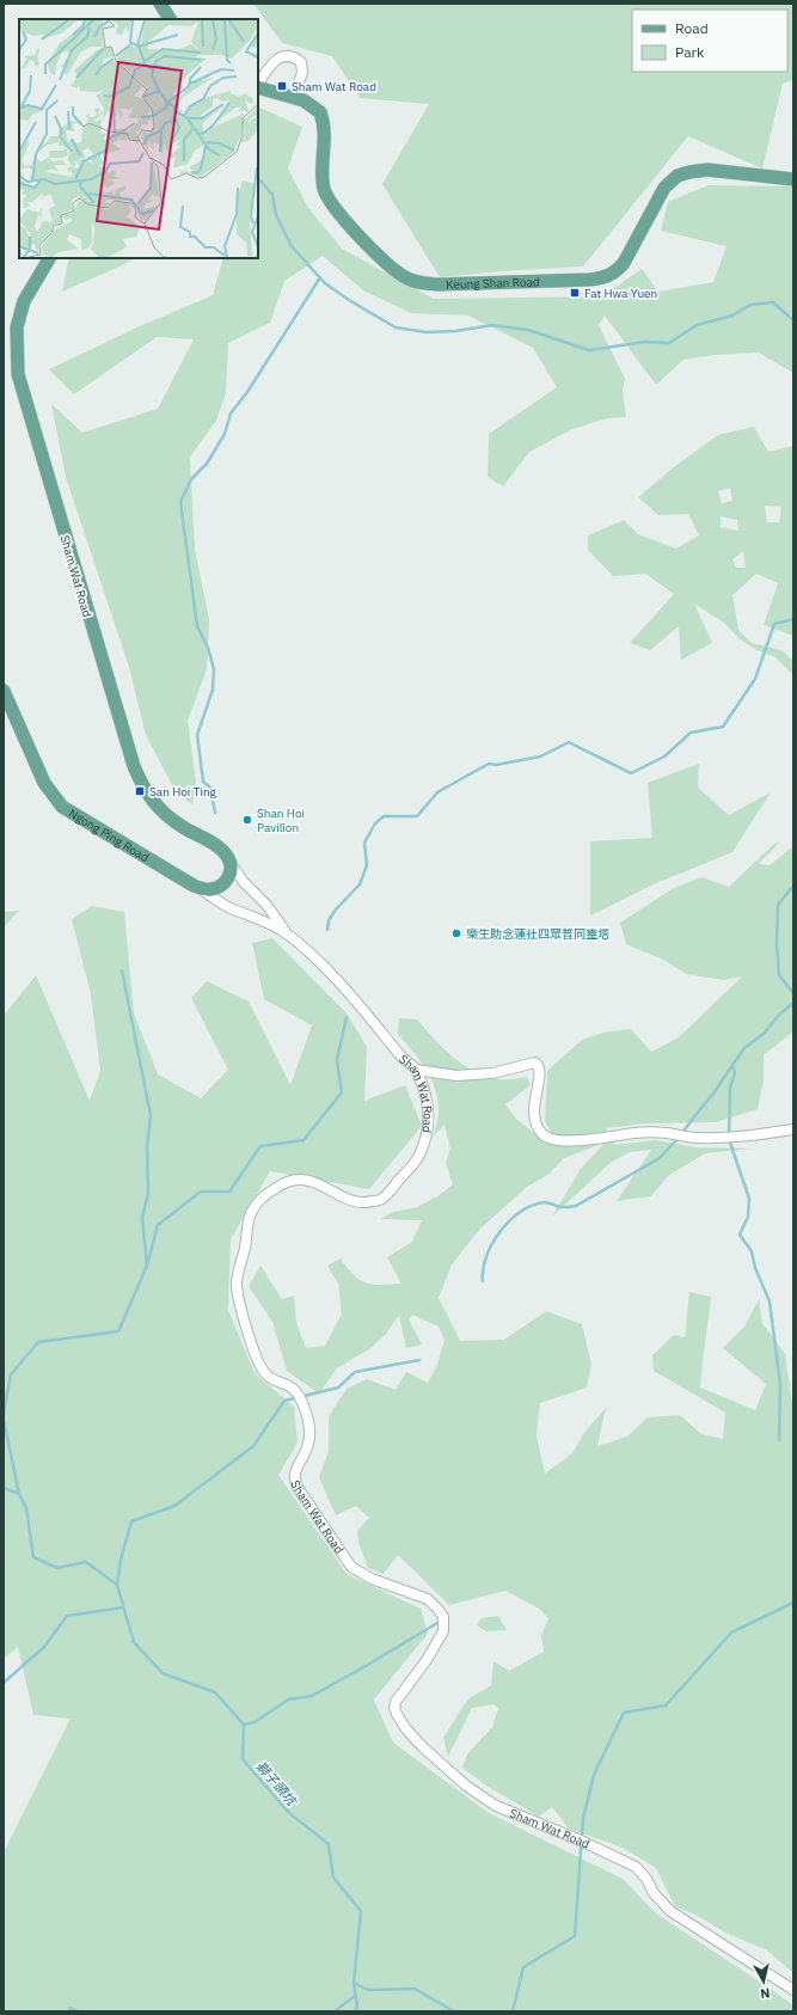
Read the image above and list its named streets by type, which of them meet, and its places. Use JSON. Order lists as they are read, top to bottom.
{
  "streets": {
    "main road": ["Keung Shan Road", "Sham Wat Road", "Ngong Ping Road"]
  },
  "crossings": [
    ["Sham Wat Road", "Ngong Ping Road"]
  ],
  "water": ["獅子頭坑"],
  "places": {
    "transit": ["Sham Wat Road", "Fat Hwa Yuen", "San Hoi Ting"],
    "other": ["Shan Hoi Pavilion", "樂生助念蓮社四眾普同靈塔"]
  },
  "legend": ["Road", "Park"],
  "north": "bottom"
}
